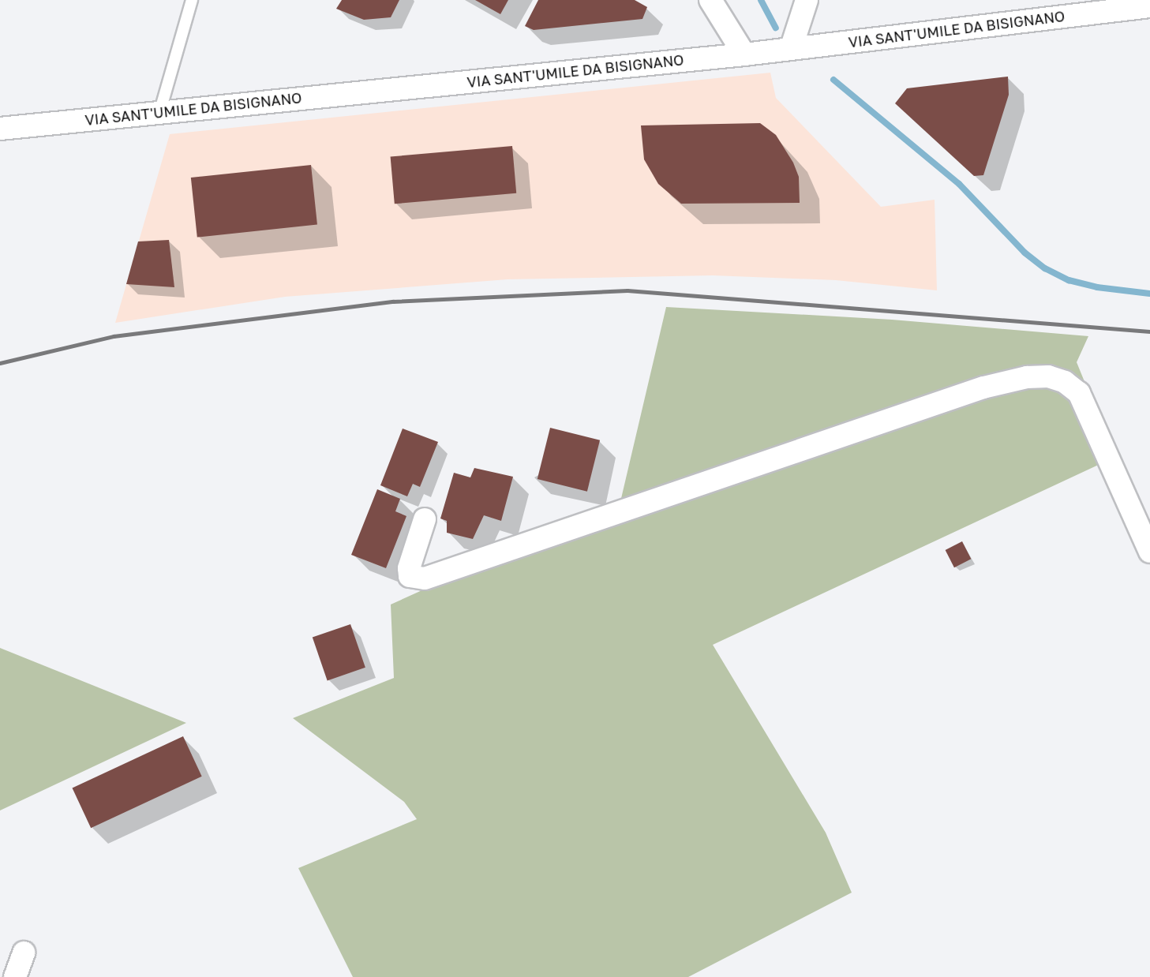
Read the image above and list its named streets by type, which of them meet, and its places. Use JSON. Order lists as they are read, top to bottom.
{
  "streets": {
    "street": ["VIA SANT'UMILE DA BISIGNANO"]
  }
}
